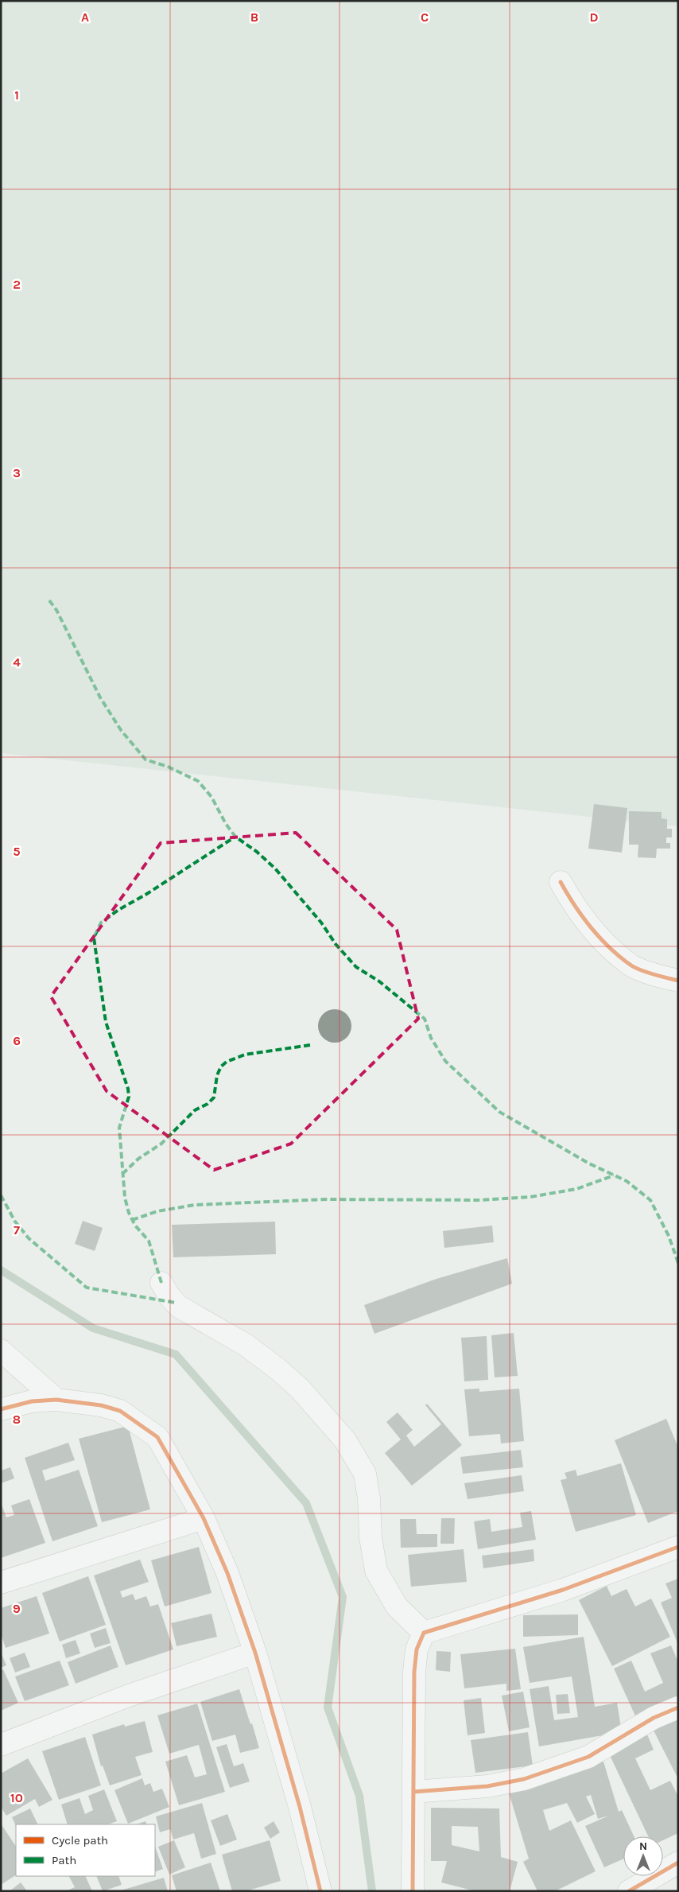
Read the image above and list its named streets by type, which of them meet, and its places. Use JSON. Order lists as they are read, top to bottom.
{
  "legend": ["Cycle path", "Path"],
  "north": "top",
  "grid": {
    "columns": [
      "A",
      "B",
      "C",
      "D"
    ],
    "rows": [
      "1",
      "2",
      "3",
      "4",
      "5",
      "6",
      "7",
      "8",
      "9",
      "10"
    ]
  }
}
